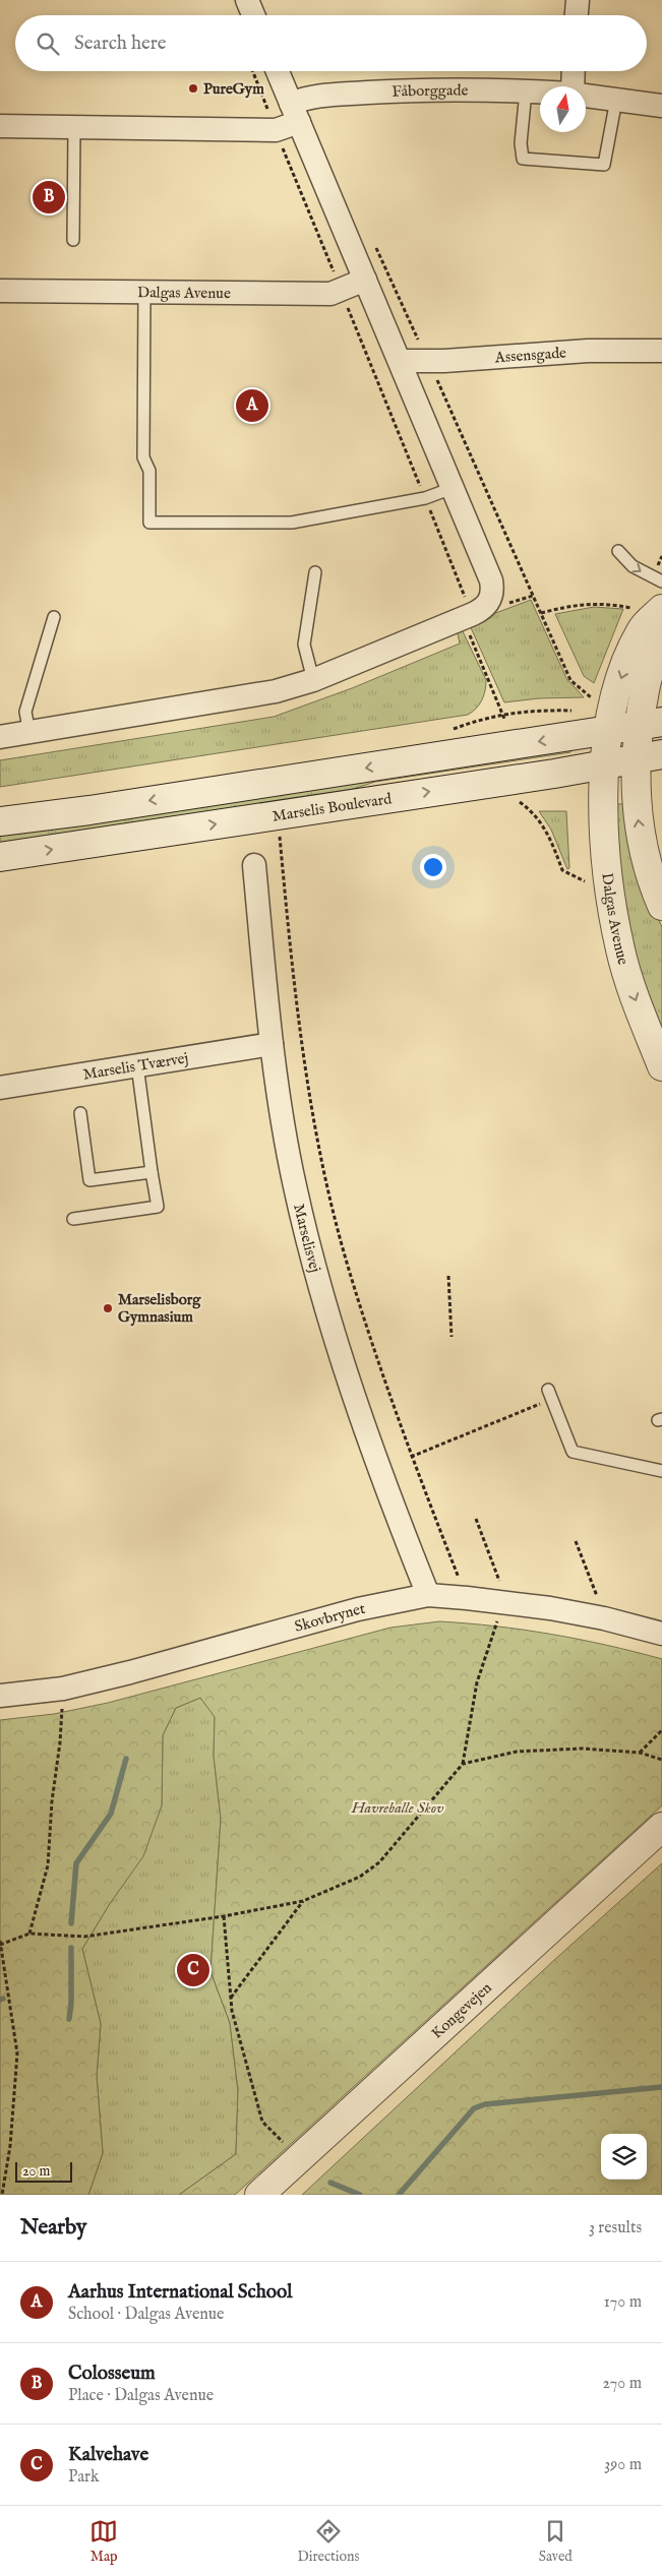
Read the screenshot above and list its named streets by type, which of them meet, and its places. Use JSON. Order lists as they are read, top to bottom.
{
  "streets": {
    "main road": ["Dalgas Avenue", "Marselis Boulevard", "Kongevejen"],
    "street": [
      "Fåborggade",
      "Assensgade",
      "Marselis Tværvej",
      "Marselisvej",
      "Skovbrynet"
    ]
  },
  "crossings": [
    ["Dalgas Avenue", "Marselis Boulevard"],
    ["Marselis Tværvej", "Marselisvej"],
    ["Marselisvej", "Skovbrynet"]
  ],
  "one_way": ["Dalgas Avenue"],
  "parks": ["Havreballe Skov"],
  "places": ["PureGym", "Marselisborg Gymnasium"],
  "scale_bar": "20 m",
  "north": "top",
  "page": {
    "search": "Search here",
    "pins": ["B", "A", "C"],
    "scale": "20 m",
    "heading": ["Nearby", "3 results"],
    "list": [
      {
        "mark": "A",
        "name": "Aarhus International School",
        "note": "School · Dalgas Avenue",
        "value": "170 m"
      },
      {
        "mark": "B",
        "name": "Colosseum",
        "note": "Place · Dalgas Avenue",
        "value": "270 m"
      },
      {
        "mark": "C",
        "name": "Kalvehave",
        "note": "Park",
        "value": "390 m"
      }
    ],
    "nav": ["Map", "Directions", "Saved"]
  }
}
